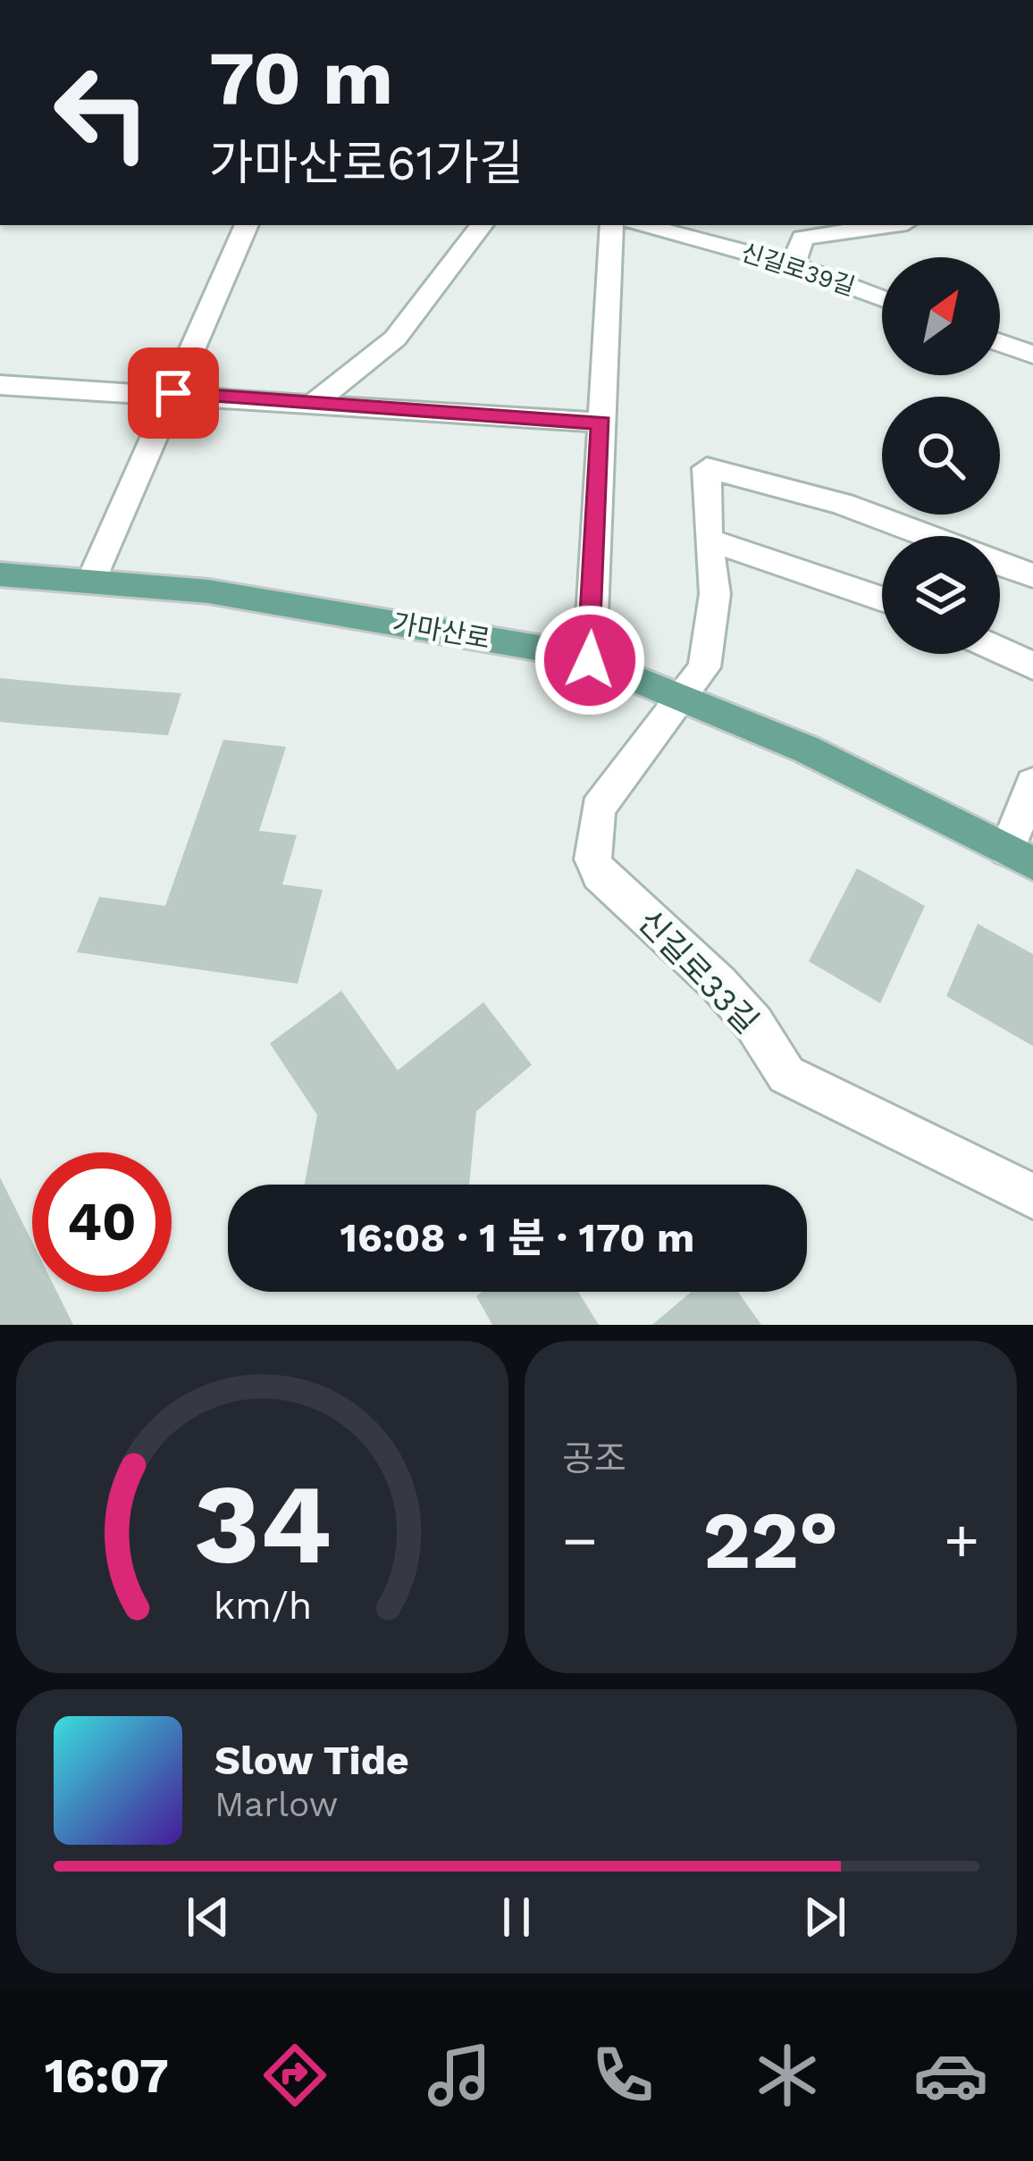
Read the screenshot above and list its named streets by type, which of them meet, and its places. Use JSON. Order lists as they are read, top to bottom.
{
  "streets": {
    "main road": ["가마산로"],
    "street": ["신길로39길", "신길로33길"]
  },
  "crossings": [
    ["가마산로", "신길로33길"]
  ],
  "north": "top right",
  "page": {
    "turn": ["70 m", "가마산로61가길"],
    "limit": "40",
    "trip": "16:08 · 1 분 · 170 m",
    "tile": "공조",
    "heat": ["−", "22°", "+"],
    "song": ["Slow Tide", "Marlow"],
    "tabs": "16:07",
    "gauge": ["34", "km/h"]
  }
}
